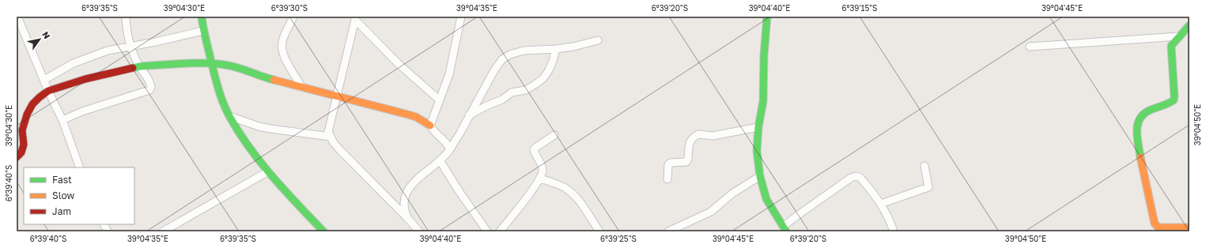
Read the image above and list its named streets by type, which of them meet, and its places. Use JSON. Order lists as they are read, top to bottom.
{
  "legend": ["Fast", "Slow", "Jam"],
  "north": "top right",
  "coordinates": [
    "6°39'35\"S",
    "39°04'30\"E",
    "6°39'30\"S",
    "39°04'35\"E",
    "6°39'20\"S",
    "39°04'40\"E",
    "6°39'15\"S",
    "39°04'45\"E",
    "39°04'50\"E",
    "6°39'40\"S",
    "6°39'25\"S"
  ]
}
